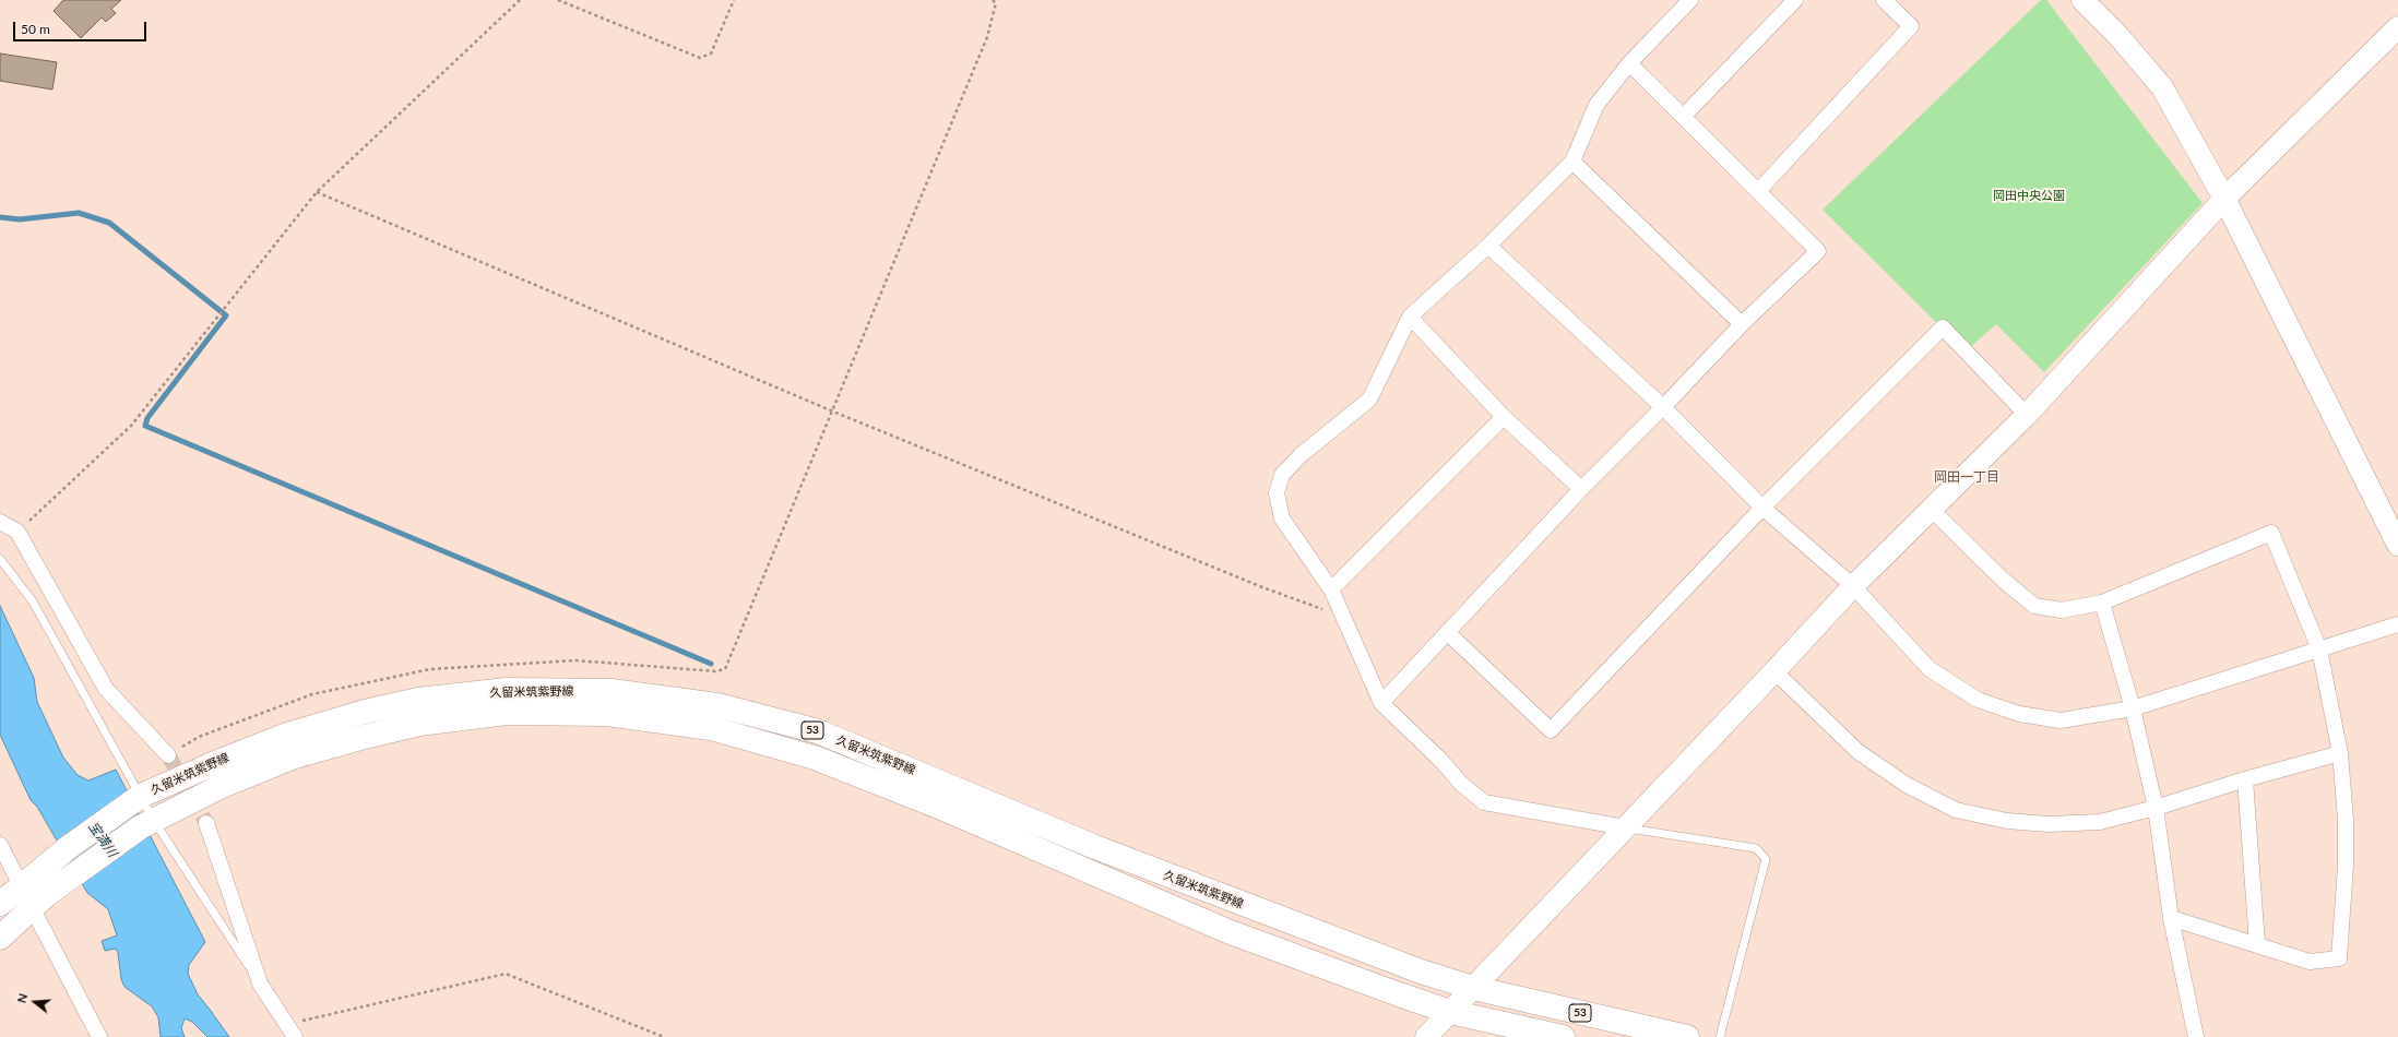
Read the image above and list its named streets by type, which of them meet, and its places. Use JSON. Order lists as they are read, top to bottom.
{
  "streets": {
    "main road": ["久留米筑紫野線", "53"]
  },
  "districts": ["岡田一丁目"],
  "water": ["宝満川"],
  "parks": ["岡田中央公園"],
  "scale_bar": "50 m",
  "north": "left"
}
